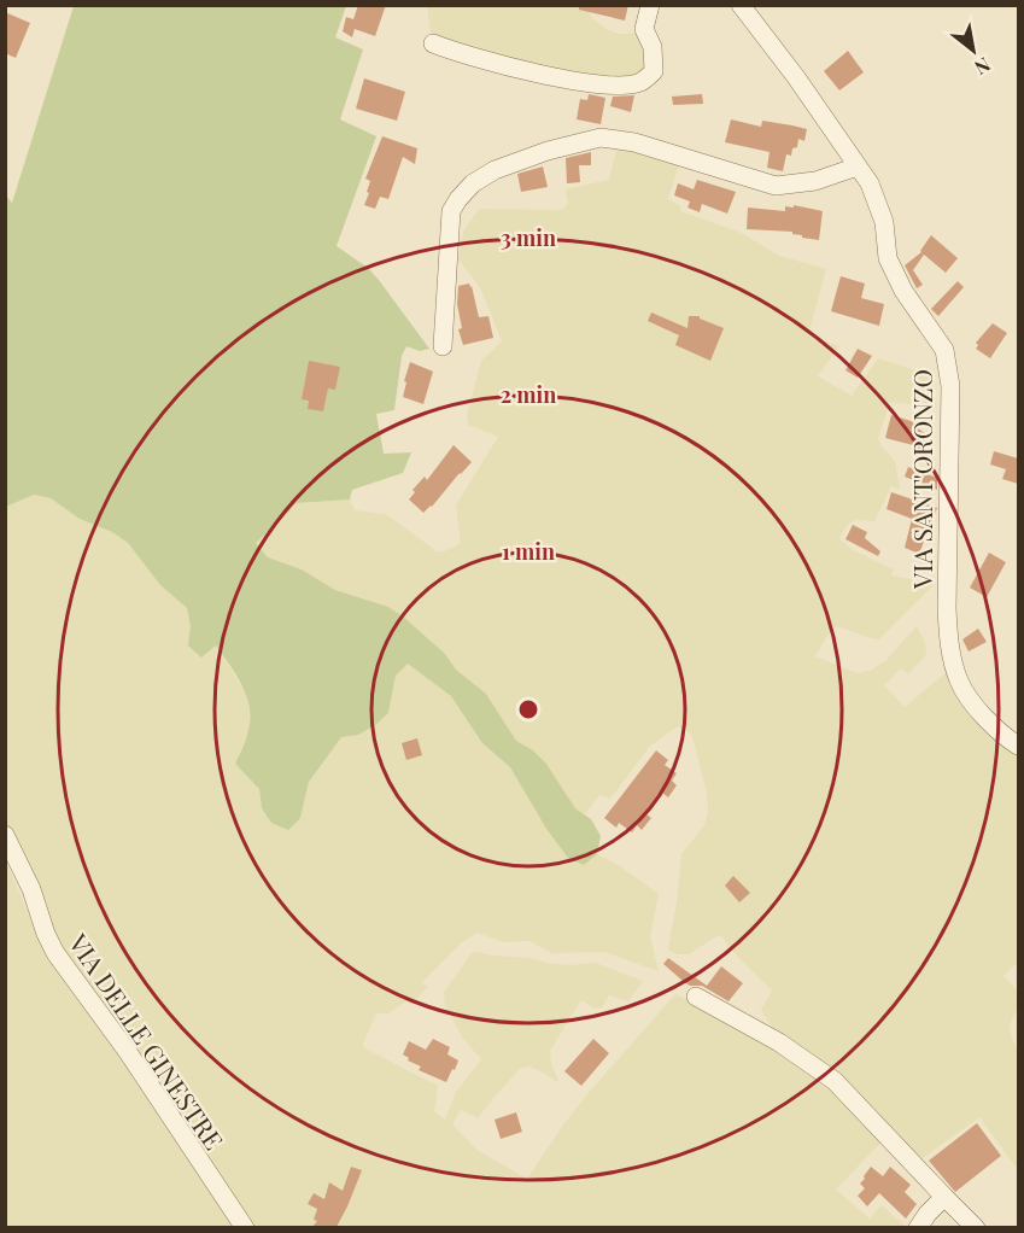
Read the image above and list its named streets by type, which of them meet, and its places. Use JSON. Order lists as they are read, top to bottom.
{
  "streets": {
    "street": ["VIA SANT'ORONZO", "VIA DELLE GINESTRE"]
  },
  "north": "bottom right",
  "rings": ["3 min", "2 min", "1 min"]
}
